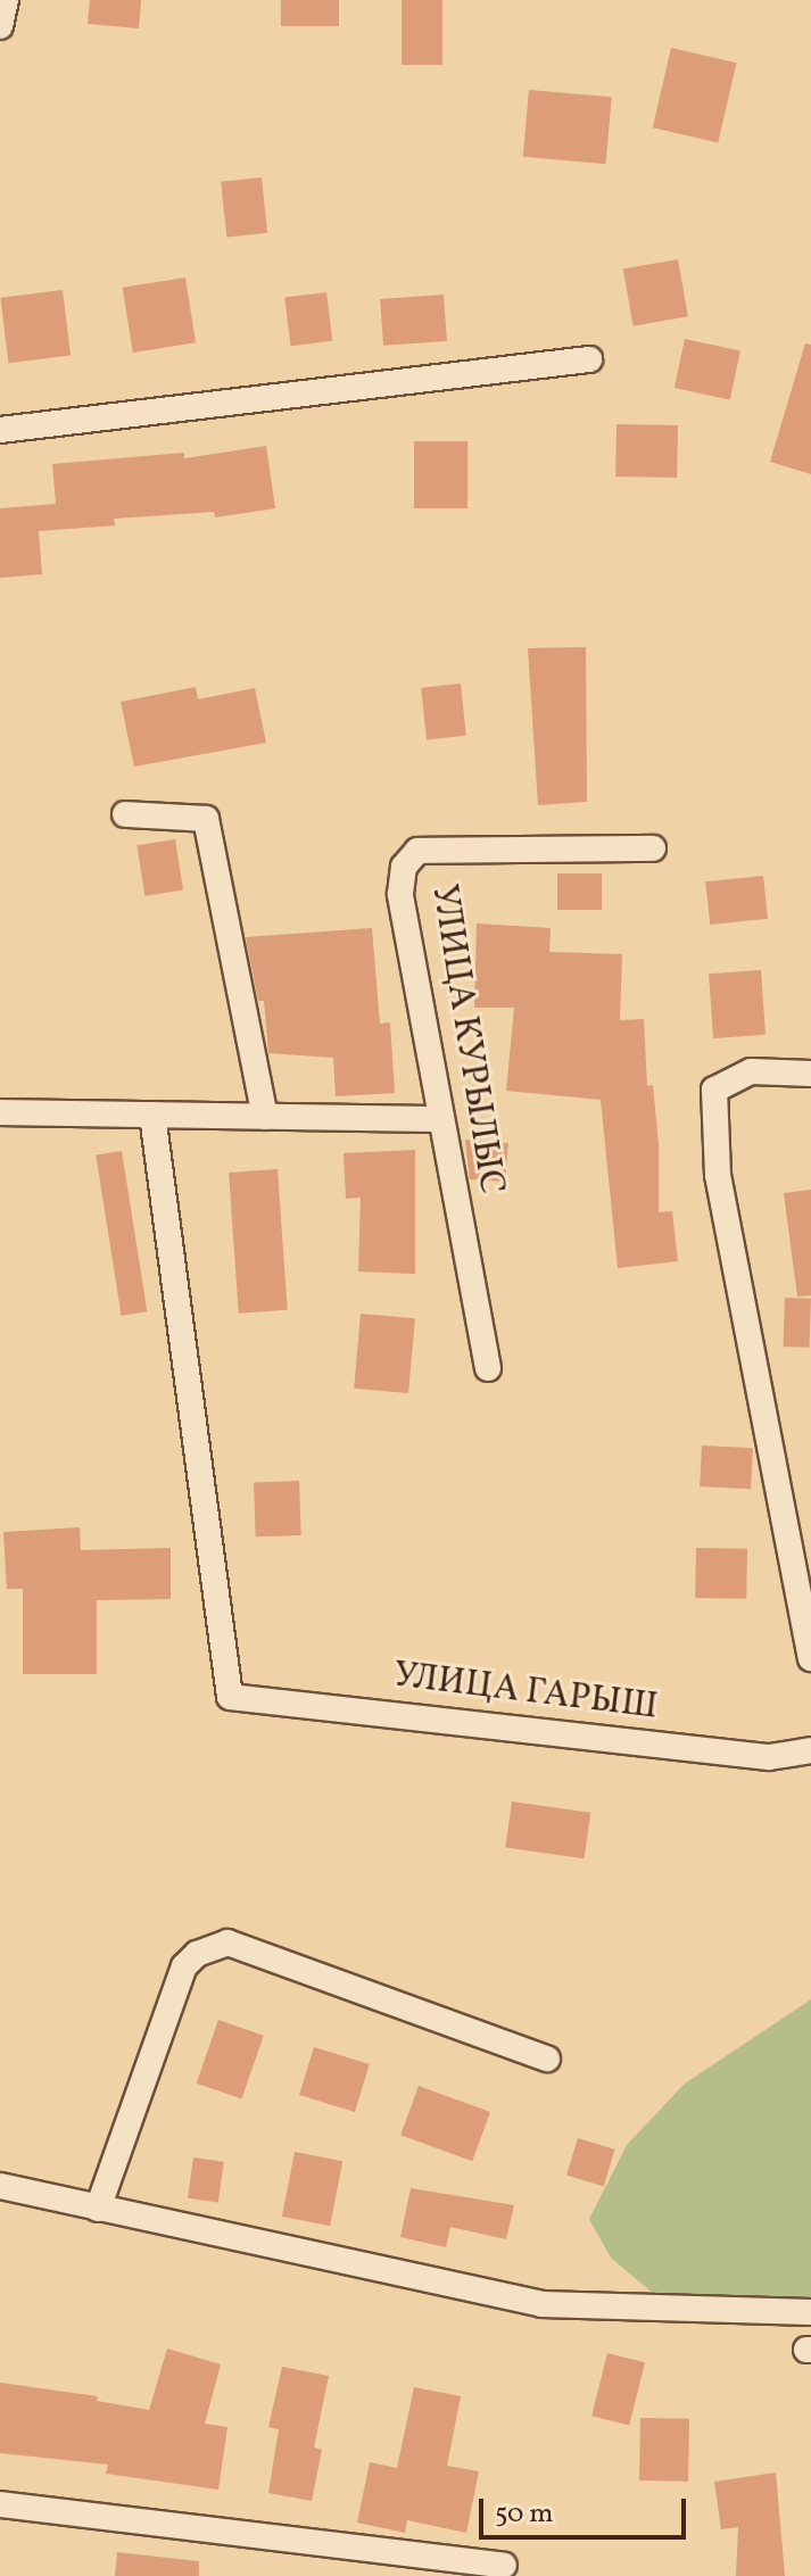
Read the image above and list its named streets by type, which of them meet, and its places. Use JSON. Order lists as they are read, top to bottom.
{
  "streets": {
    "street": ["УЛИЦА КУРЫЛЫС", "УЛИЦА ГАРЫШ"]
  },
  "scale_bar": "50 m"
}
